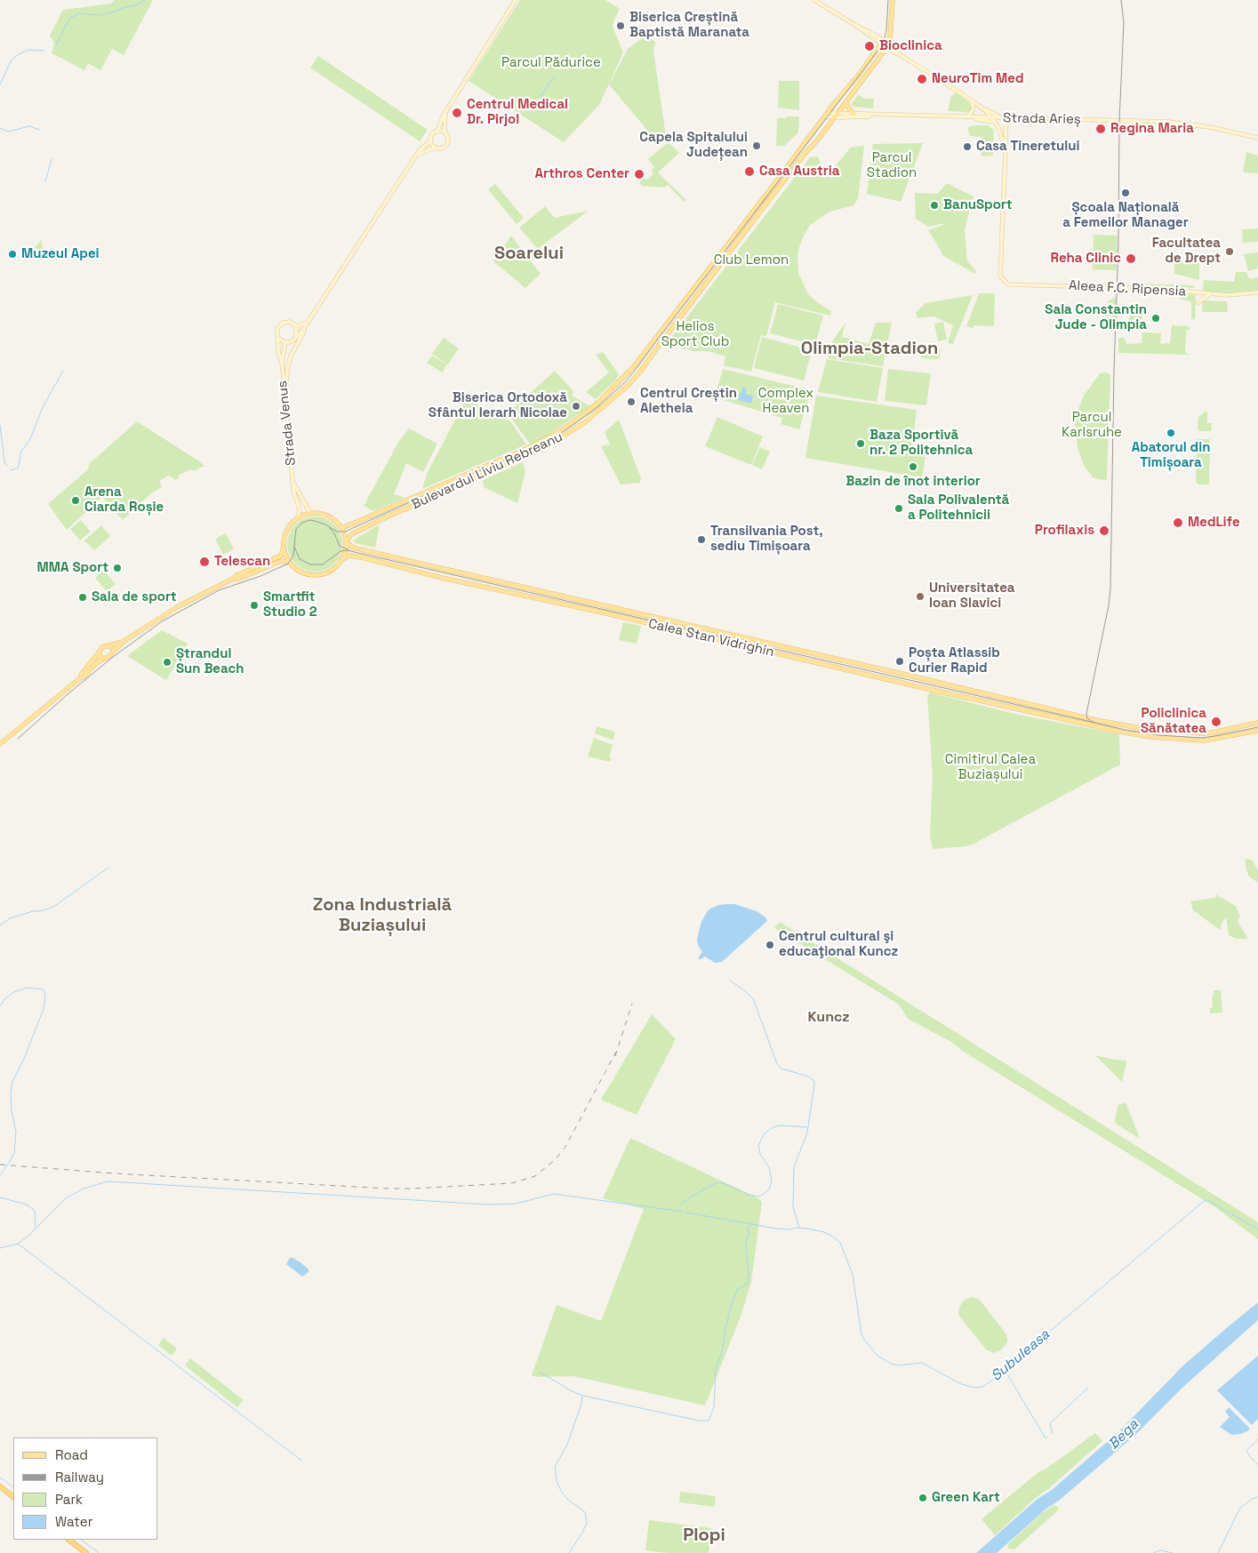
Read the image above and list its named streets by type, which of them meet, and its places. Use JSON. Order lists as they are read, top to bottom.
{
  "streets": {
    "main road": [
      "Strada Arieș",
      "Aleea F.C. Ripensia",
      "Strada Venus",
      "Bulevardul Liviu Rebreanu",
      "Calea Stan Vidrighin"
    ]
  },
  "crossings": [
    ["Strada Arieș", "Bulevardul Liviu Rebreanu"],
    ["Strada Venus", "Bulevardul Liviu Rebreanu"],
    ["Strada Venus", "Calea Stan Vidrighin"],
    ["Bulevardul Liviu Rebreanu", "Calea Stan Vidrighin"]
  ],
  "districts": [
    "Soarelui",
    "Olimpia-Stadion",
    "Zona Industrială Buziașului",
    "Kuncz",
    "Plopi"
  ],
  "water": ["Subuleasa", "Bega"],
  "parks": [
    "Parcul Pădurice",
    "Parcul Stadion",
    "Club Lemon",
    "Helios Sport Club",
    "Complex Heaven",
    "Parcul Karlsruhe",
    "Cimitirul Calea Buziașului"
  ],
  "places": [
    "Biserica Creștină Baptistă Maranata",
    "Bioclinica",
    "NeuroTim Med",
    "Centrul Medical Dr. Pirjol",
    "Regina Maria",
    "Capela Spitalului Județean",
    "Casa Tineretului",
    "Casa Austria",
    "Arthros Center",
    "Școala Națională a Femeilor Manager",
    "BanuSport",
    "Facultatea de Drept",
    "Muzeul Apei",
    "Reha Clinic",
    "Sala Constantin Jude - Olimpia",
    "Centrul Creștin Aletheia",
    "Biserica Ortodoxă Sfântul Ierarh Nicolae",
    "Abatorul din Timișoara",
    "Baza Sportivă nr. 2 Politehnica",
    "Bazin de înot interior",
    "Arena Ciarda Roșie",
    "Sala Polivalentă a Politehnicii",
    "MedLife",
    "Profilaxis",
    "Transilvania Post, sediu Timișoara",
    "Telescan",
    "MMA Sport",
    "Universitatea Ioan Slavici",
    "Sala de sport",
    "Smartfit Studio 2",
    "Poșta Atlassib Curier Rapid",
    "Ștrandul Sun Beach",
    "Policlinica Sănătatea",
    "Centrul cultural şi educaţional Kuncz",
    "Green Kart"
  ],
  "legend": [
    "Road",
    "Railway",
    "Park",
    "Water"
  ]
}
